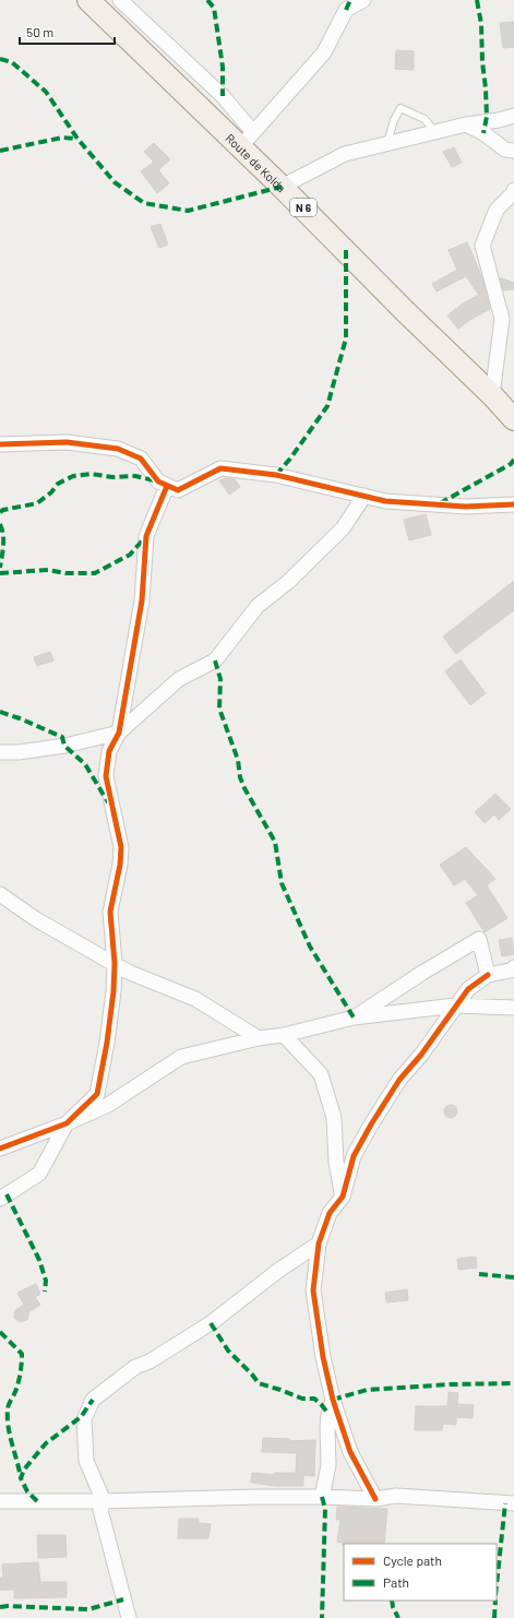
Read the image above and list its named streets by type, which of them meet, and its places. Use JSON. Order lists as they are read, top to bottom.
{
  "streets": {
    "main road": ["Route de Kolda", "N 6"]
  },
  "legend": ["Cycle path", "Path"],
  "scale_bar": "50 m"
}
